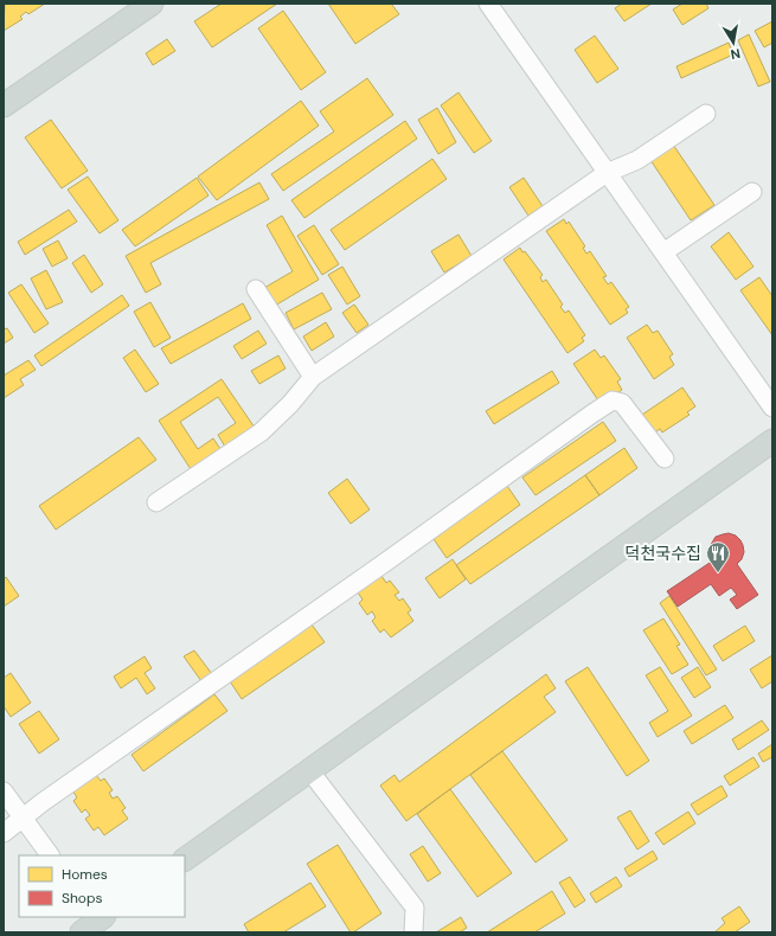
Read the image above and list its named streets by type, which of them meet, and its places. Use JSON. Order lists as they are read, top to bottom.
{
  "places": {
    "restaurant": ["덕천국수집"]
  },
  "legend": ["Homes", "Shops"],
  "north": "bottom"
}
